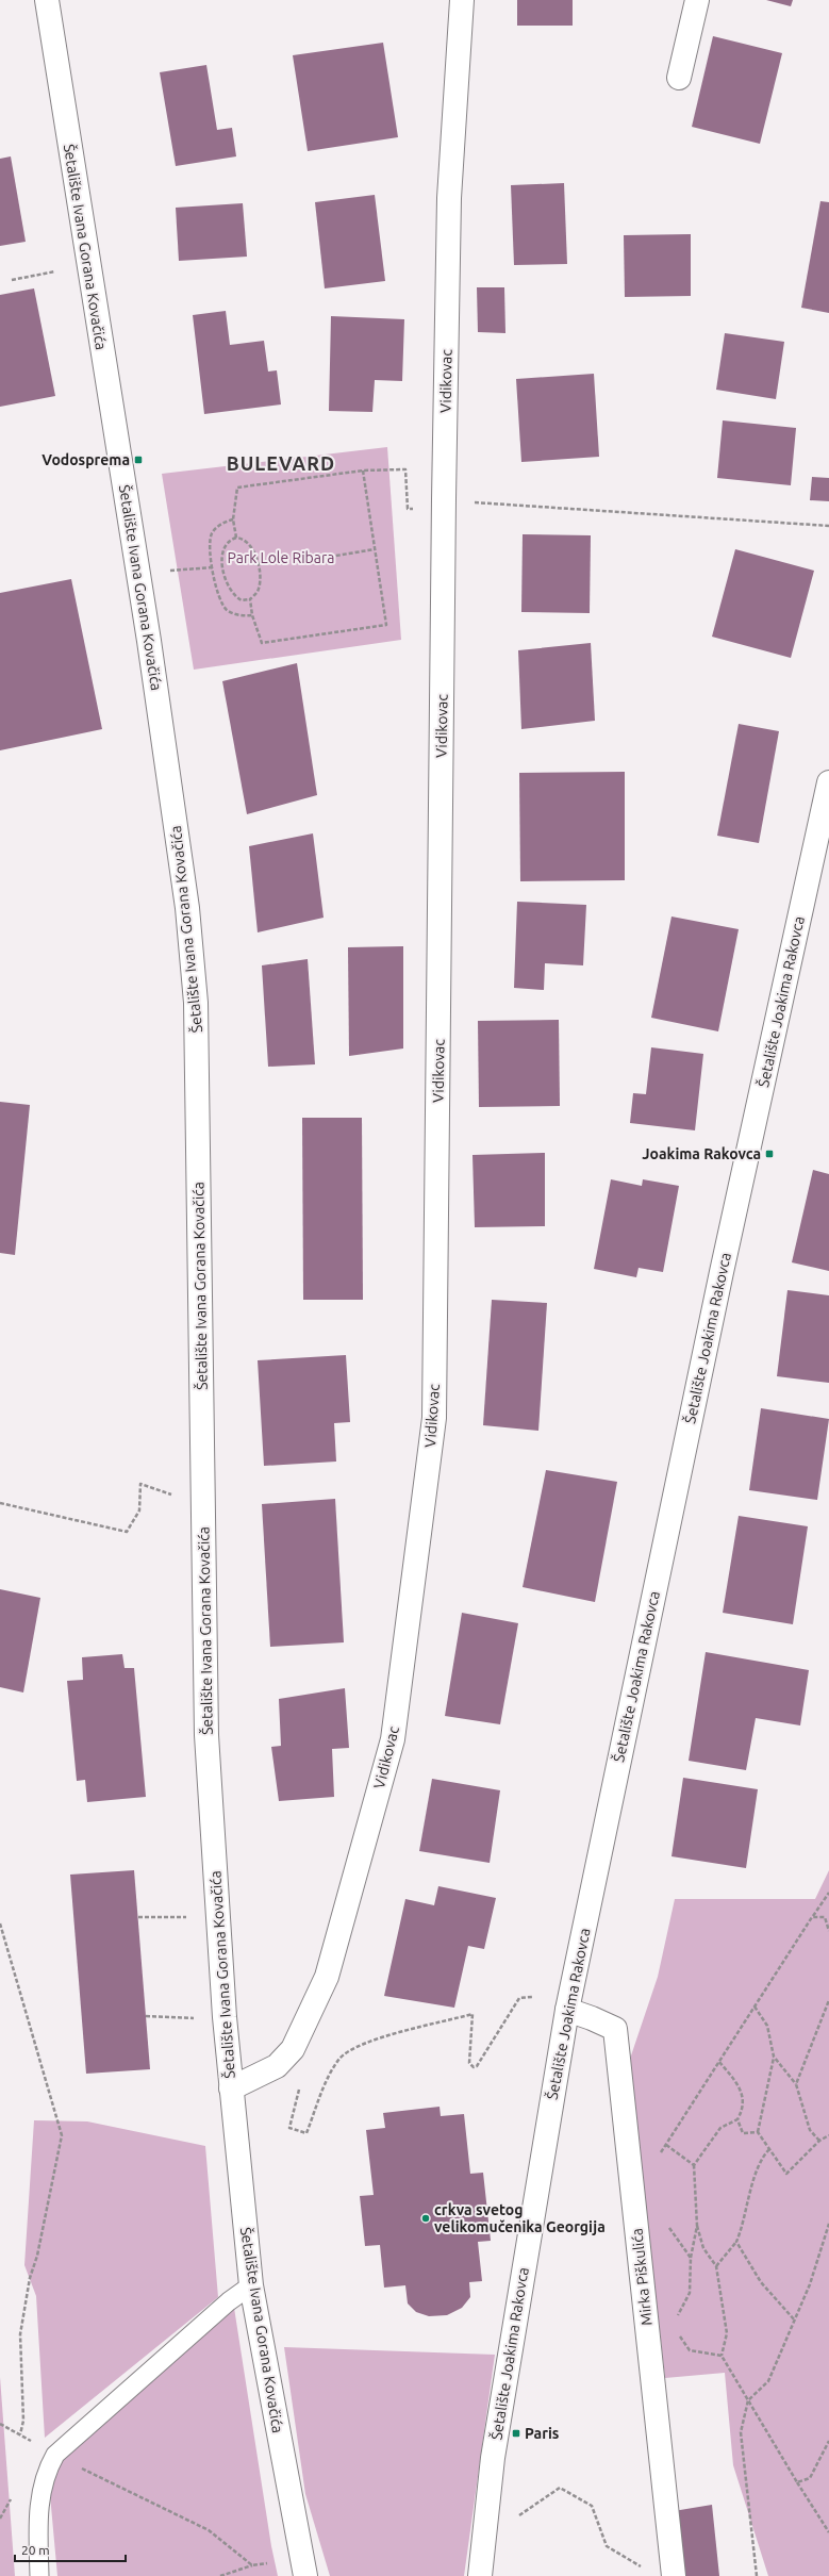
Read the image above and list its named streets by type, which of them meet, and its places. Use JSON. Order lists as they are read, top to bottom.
{
  "streets": {
    "street": [
      "Šetalište Ivana Gorana Kovačića",
      "Vidikovac",
      "Šetalište Joakima Rakovca",
      "Mirka Piškulića"
    ]
  },
  "crossings": [
    ["Šetalište Ivana Gorana Kovačića", "Vidikovac"],
    ["Šetalište Joakima Rakovca", "Mirka Piškulića"]
  ],
  "districts": ["BULEVARD"],
  "parks": ["Park Lole Ribara"],
  "places": {
    "transit": ["Vodosprema", "Joakima Rakovca", "Paris"],
    "other": ["crkva svetog velikomučenika Georgija"]
  },
  "scale_bar": "20 m"
}
